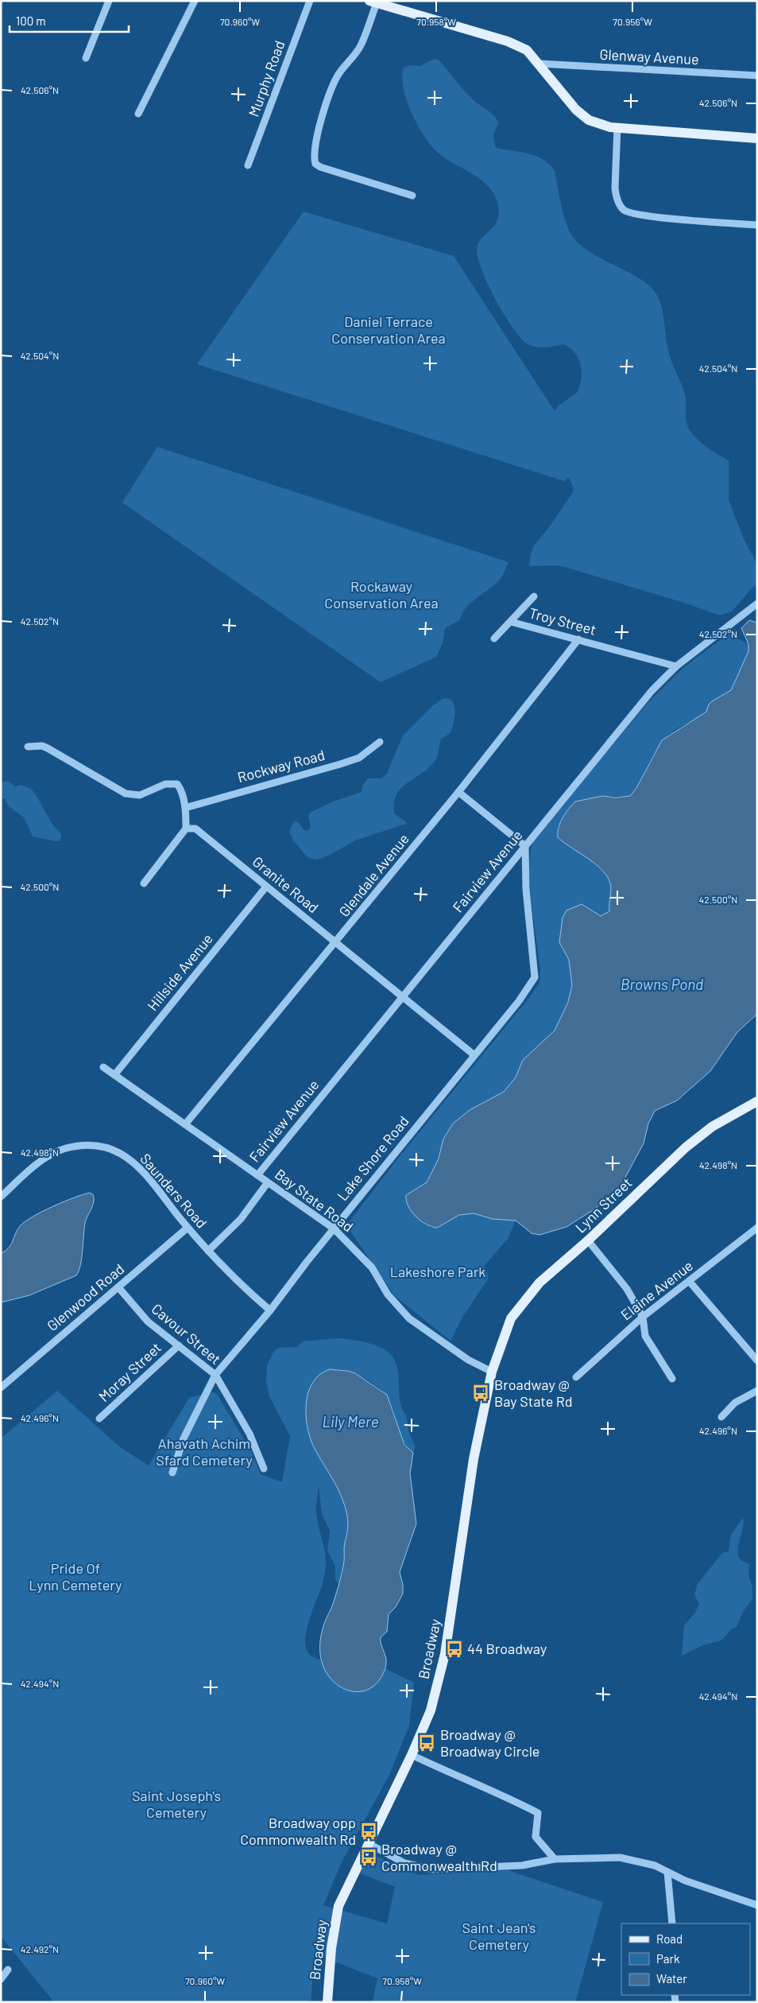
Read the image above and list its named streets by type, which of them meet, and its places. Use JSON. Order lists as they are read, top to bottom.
{
  "streets": {
    "main road": ["Lynn Street", "Broadway"],
    "street": [
      "Glenway Avenue",
      "Murphy Road",
      "Troy Street",
      "Rockway Road",
      "Fairview Avenue",
      "Glendale Avenue",
      "Granite Road",
      "Hillside Avenue",
      "Lake Shore Road",
      "Saunders Road",
      "Bay State Road",
      "Elaine Avenue",
      "Glenwood Road",
      "Cavour Street",
      "Moray Street"
    ]
  },
  "crossings": [
    ["Troy Street", "Fairview Avenue"],
    ["Troy Street", "Glendale Avenue"],
    ["Fairview Avenue", "Granite Road"],
    ["Fairview Avenue", "Lake Shore Road"],
    ["Fairview Avenue", "Bay State Road"],
    ["Glendale Avenue", "Granite Road"],
    ["Glendale Avenue", "Bay State Road"],
    ["Granite Road", "Hillside Avenue"],
    ["Granite Road", "Lake Shore Road"],
    ["Hillside Avenue", "Bay State Road"],
    ["Lake Shore Road", "Saunders Road"],
    ["Lake Shore Road", "Bay State Road"],
    ["Lake Shore Road", "Cavour Street"],
    ["Saunders Road", "Glenwood Road"],
    ["Bay State Road", "Broadway"],
    ["Lynn Street", "Broadway"],
    ["Glenwood Road", "Cavour Street"],
    ["Cavour Street", "Moray Street"]
  ],
  "water": ["Browns Pond", "Lily Mere"],
  "parks": [
    "Daniel Terrace Conservation Area",
    "Rockaway Conservation Area",
    "Lakeshore Park",
    "Ahavath Achim Sfard Cemetery",
    "Pride Of Lynn Cemetery",
    "Saint Joseph's Cemetery",
    "Saint Jean's Cemetery"
  ],
  "places": {
    "bus stop": [
      "Broadway @ Bay State Rd",
      "44 Broadway",
      "Broadway @ Broadway Circle",
      "Broadway opp Commonwealth Rd",
      "Broadway @ Commonwealth Rd"
    ]
  },
  "legend": ["Road", "Park", "Water"],
  "scale_bar": "100 m",
  "coordinates": [
    "70.960°W",
    "70.958°W",
    "70.956°W",
    "42.506°N",
    "42.504°N",
    "42.502°N",
    "42.500°N",
    "42.498°N",
    "42.496°N",
    "42.494°N",
    "42.492°N"
  ]
}
